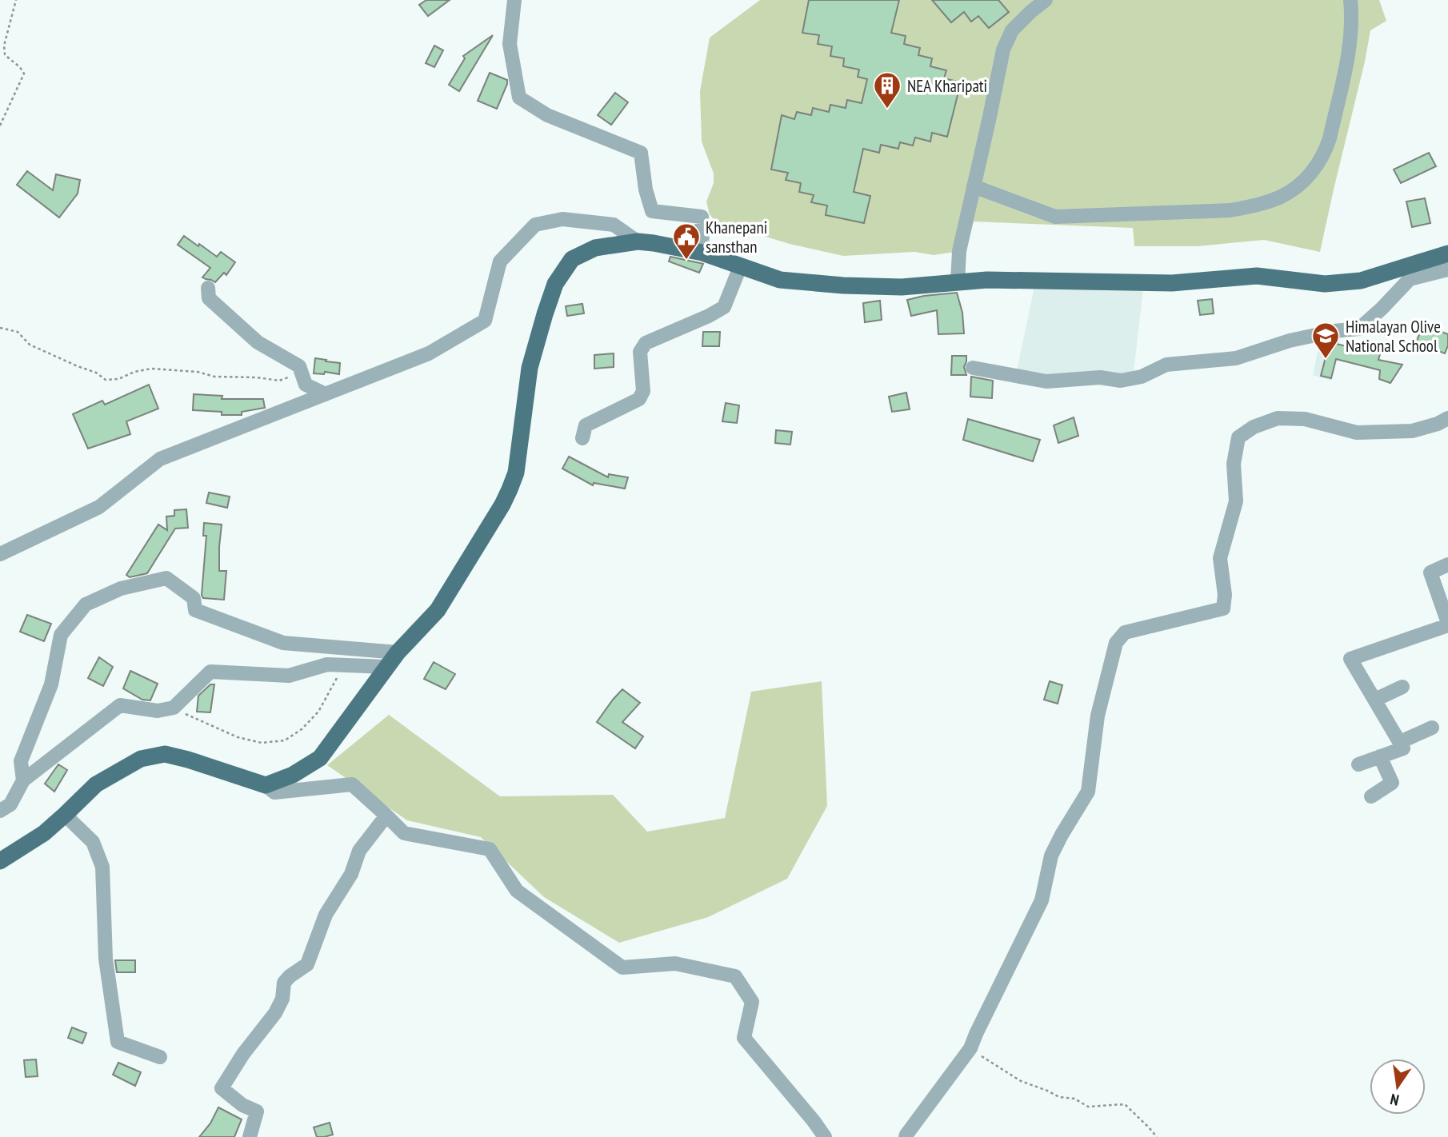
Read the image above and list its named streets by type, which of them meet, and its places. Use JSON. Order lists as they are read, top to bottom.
{
  "places": {
    "building": ["NEA Kharipati"],
    "public building": ["Khanepani sansthan"],
    "school or university": ["Himalayan Olive National School"]
  },
  "north": "bottom"
}
